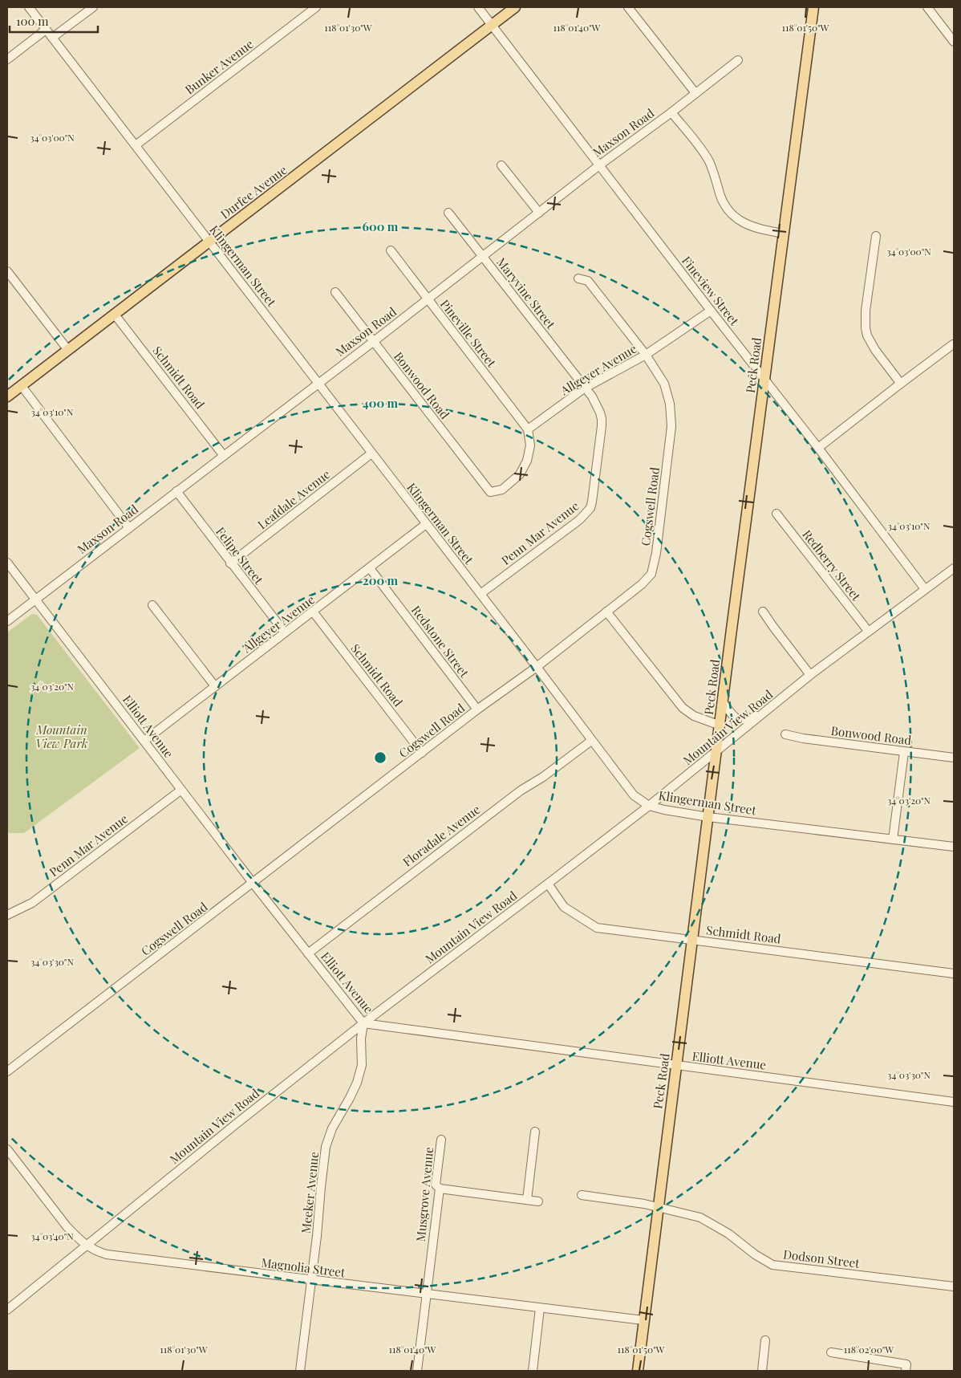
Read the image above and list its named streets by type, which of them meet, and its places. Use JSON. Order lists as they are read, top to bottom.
{
  "streets": {
    "main road": ["Durfee Avenue", "Peck Road"],
    "street": [
      "Bunker Avenue",
      "Maxson Road",
      "Klingerman Street",
      "Fineview Street",
      "Maryvine Street",
      "Pineville Street",
      "Allgeyer Avenue",
      "Schmidt Road",
      "Bonwood Road",
      "Leafdale Avenue",
      "Cogswell Road",
      "Penn Mar Avenue",
      "Felipe Street",
      "Redberry Street",
      "Redstone Street",
      "Elliott Avenue",
      "Mountain View Road",
      "Floradale Avenue",
      "Meeker Avenue",
      "Musgrove Avenue",
      "Dodson Street",
      "Magnolia Street"
    ]
  },
  "crossings": [
    ["Bunker Avenue", "Klingerman Street"],
    ["Maxson Road", "Klingerman Street"],
    ["Maxson Road", "Fineview Street"],
    ["Maxson Road", "Maryvine Street"],
    ["Maxson Road", "Pineville Street"],
    ["Maxson Road", "Schmidt Road"],
    ["Maxson Road", "Bonwood Road"],
    ["Maxson Road", "Felipe Street"],
    ["Maxson Road", "Elliott Avenue"],
    ["Durfee Avenue", "Klingerman Street"],
    ["Durfee Avenue", "Fineview Street"],
    ["Durfee Avenue", "Schmidt Road"],
    ["Klingerman Street", "Peck Road"],
    ["Klingerman Street", "Allgeyer Avenue"],
    ["Klingerman Street", "Leafdale Avenue"],
    ["Klingerman Street", "Cogswell Road"],
    ["Klingerman Street", "Penn Mar Avenue"],
    ["Klingerman Street", "Mountain View Road"],
    ["Klingerman Street", "Floradale Avenue"],
    ["Fineview Street", "Peck Road"],
    ["Fineview Street", "Allgeyer Avenue"],
    ["Fineview Street", "Mountain View Road"],
    ["Maryvine Street", "Allgeyer Avenue"],
    ["Maryvine Street", "Penn Mar Avenue"],
    ["Pineville Street", "Allgeyer Avenue"],
    ["Pineville Street", "Bonwood Road"],
    ["Peck Road", "Schmidt Road"],
    ["Peck Road", "Elliott Avenue"],
    ["Peck Road", "Mountain View Road"],
    ["Peck Road", "Dodson Street"],
    ["Peck Road", "Magnolia Street"],
    ["Allgeyer Avenue", "Schmidt Road"],
    ["Allgeyer Avenue", "Bonwood Road"],
    ["Allgeyer Avenue", "Cogswell Road"],
    ["Allgeyer Avenue", "Penn Mar Avenue"],
    ["Allgeyer Avenue", "Felipe Street"],
    ["Allgeyer Avenue", "Redstone Street"],
    ["Allgeyer Avenue", "Elliott Avenue"],
    ["Schmidt Road", "Cogswell Road"],
    ["Schmidt Road", "Mountain View Road"],
    ["Leafdale Avenue", "Felipe Street"],
    ["Cogswell Road", "Redstone Street"],
    ["Cogswell Road", "Elliott Avenue"],
    ["Penn Mar Avenue", "Elliott Avenue"],
    ["Redberry Street", "Mountain View Road"],
    ["Elliott Avenue", "Mountain View Road"],
    ["Elliott Avenue", "Floradale Avenue"],
    ["Elliott Avenue", "Meeker Avenue"],
    ["Mountain View Road", "Meeker Avenue"],
    ["Mountain View Road", "Magnolia Street"],
    ["Meeker Avenue", "Magnolia Street"],
    ["Musgrove Avenue", "Magnolia Street"]
  ],
  "parks": ["Mountain View Park"],
  "scale_bar": "100 m",
  "coordinates": [
    "118°01'30\"W",
    "118°01'40\"W",
    "118°01'50\"W",
    "34°03'00\"N",
    "34°03'10\"N",
    "34°03'20\"N",
    "34°03'30\"N",
    "34°03'40\"N",
    "118°02'00\"W"
  ],
  "rings": ["600 m", "400 m", "200 m"]
}
